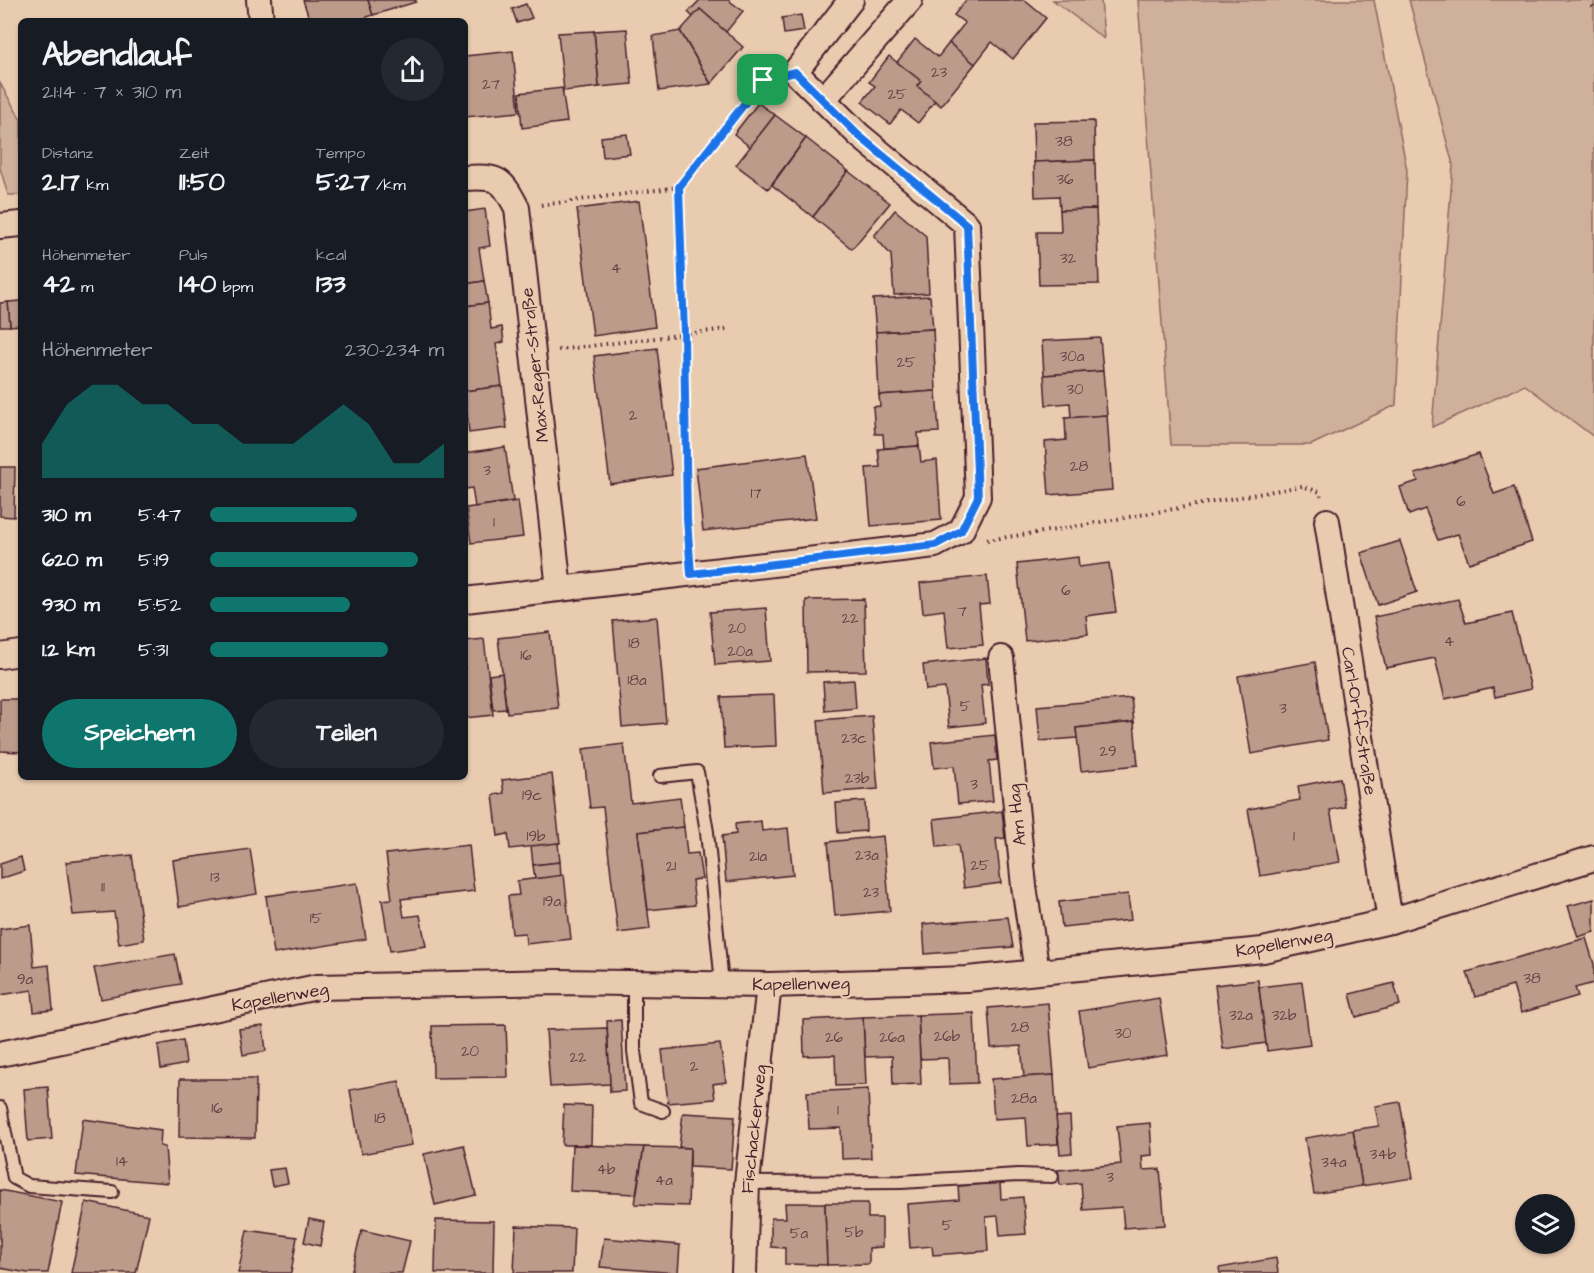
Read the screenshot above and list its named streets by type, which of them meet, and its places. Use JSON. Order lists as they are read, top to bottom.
{
  "streets": {
    "street": [
      "Max-Reger-Straße",
      "Carl-Orff-Straße",
      "Am Hag",
      "Kapellenweg",
      "Fischackerweg"
    ]
  },
  "crossings": [
    ["Carl-Orff-Straße", "Kapellenweg"],
    ["Am Hag", "Kapellenweg"],
    ["Kapellenweg", "Fischackerweg"]
  ],
  "house_numbers": [
    "23",
    "27",
    "25",
    "38",
    "36",
    "32",
    "4",
    "30a",
    "25",
    "30",
    "2",
    "28",
    "3",
    "17",
    "6",
    "1",
    "6",
    "7",
    "22",
    "20",
    "4",
    "18",
    "20a",
    "16",
    "18a",
    "5",
    "3",
    "23c",
    "29",
    "23b",
    "3",
    "19c",
    "19b",
    "1",
    "23a",
    "21a",
    "25",
    "21",
    "13",
    "11",
    "23",
    "19a",
    "15",
    "38",
    "9a",
    "32a",
    "32b",
    "28",
    "30",
    "26b",
    "26",
    "26a",
    "20",
    "22",
    "2",
    "28a",
    "16",
    "1",
    "18",
    "34b",
    "14",
    "34a",
    "4b",
    "3",
    "4a",
    "5",
    "5b",
    "5a"
  ],
  "page": {
    "heading": ["Abendlauf", "21:14 · 7 × 310 m"],
    "stats": [
      ["Distanz", "2.17 km"],
      ["Zeit", "11:50"],
      ["Tempo", "5:27 /km"],
      ["Höhenmeter", "42 m"],
      ["Puls", "140 bpm"],
      ["kcal", "133"]
    ],
    "chart": ["Höhenmeter", "230–234 m"],
    "list": [
      {
        "name": "310 m",
        "note": "5:47"
      },
      {
        "name": "620 m",
        "note": "5:19"
      },
      {
        "name": "930 m",
        "note": "5:52"
      },
      {
        "name": "1.2 km",
        "note": "5:31"
      }
    ],
    "buttons": ["Speichern", "Teilen"]
  }
}
